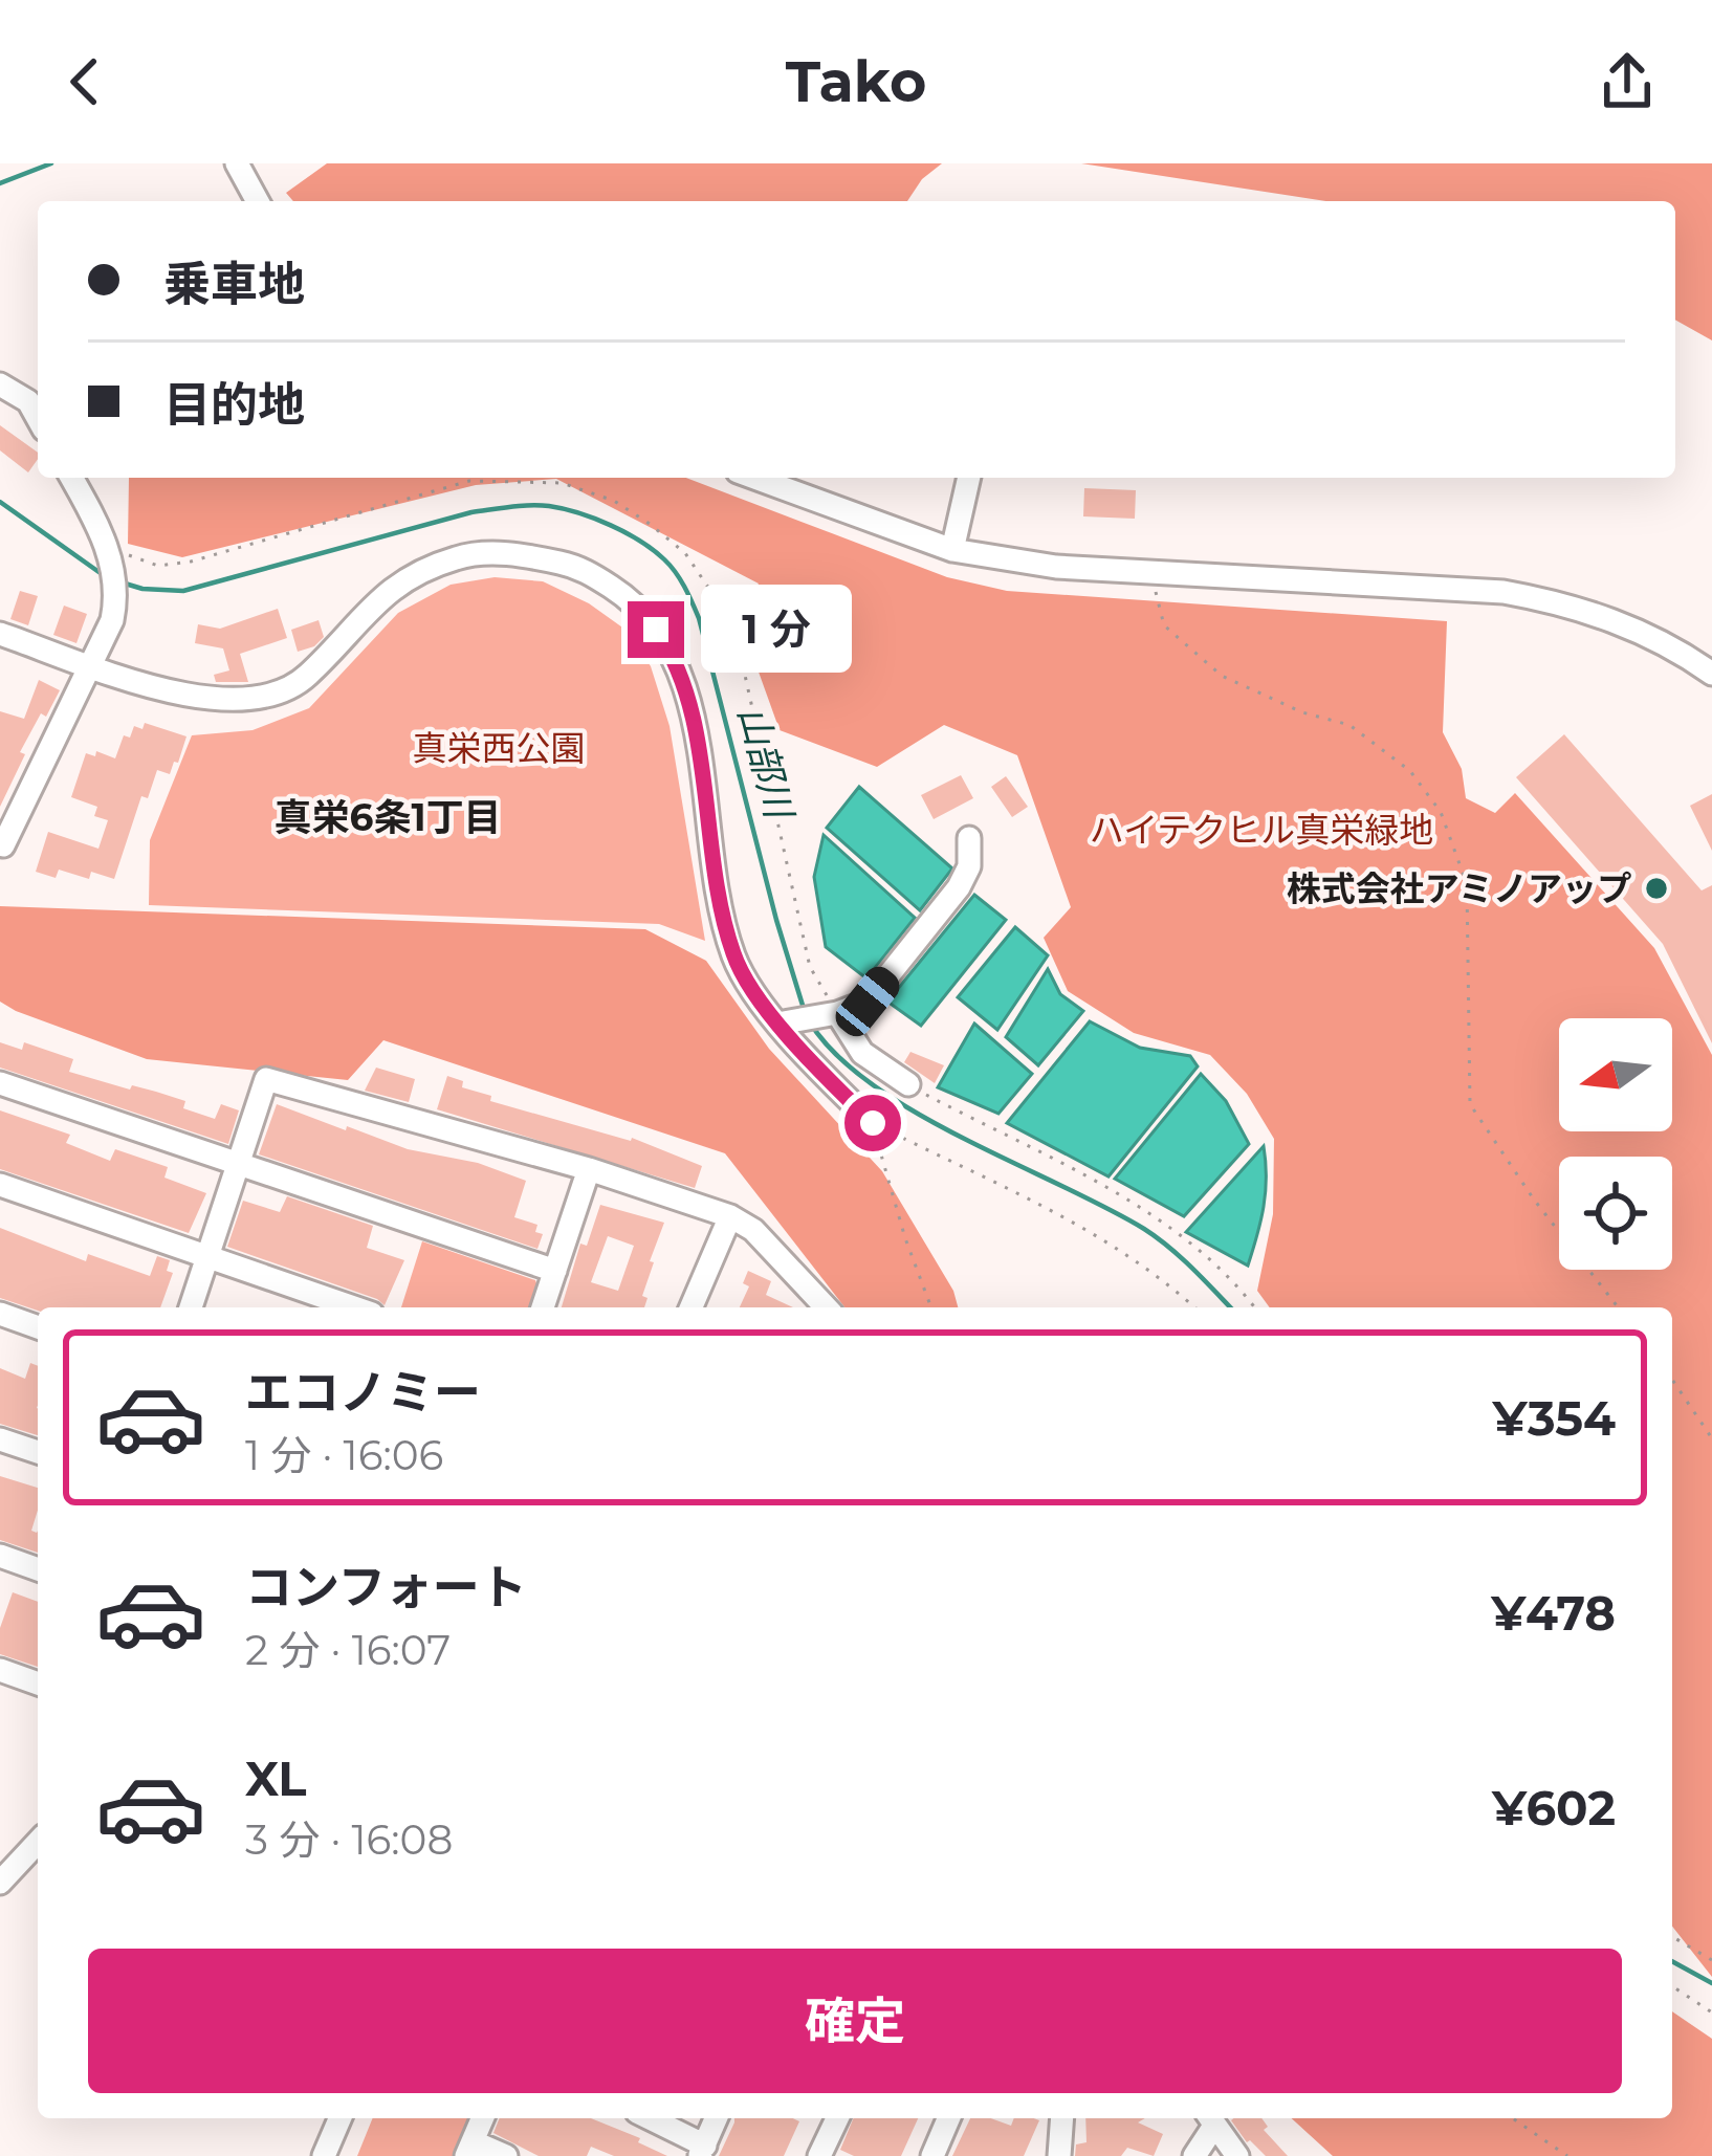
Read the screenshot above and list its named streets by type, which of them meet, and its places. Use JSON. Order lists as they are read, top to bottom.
{
  "districts": ["真栄6条1丁目"],
  "water": ["山部川"],
  "parks": ["真栄西公園", "ハイテクヒル真栄緑地"],
  "places": ["株式会社アミノアップ"],
  "north": "left",
  "page": {
    "header": "Tako",
    "banner": ["乗車地", "目的地"],
    "bubble": "1 分",
    "list": [
      {
        "name": "エコノミー",
        "note": "1 分 · 16:06",
        "value": "¥354"
      },
      {
        "name": "コンフォート",
        "note": "2 分 · 16:07",
        "value": "¥478"
      },
      {
        "name": "XL",
        "note": "3 分 · 16:08",
        "value": "¥602"
      }
    ],
    "buttons": "確定"
  }
}
